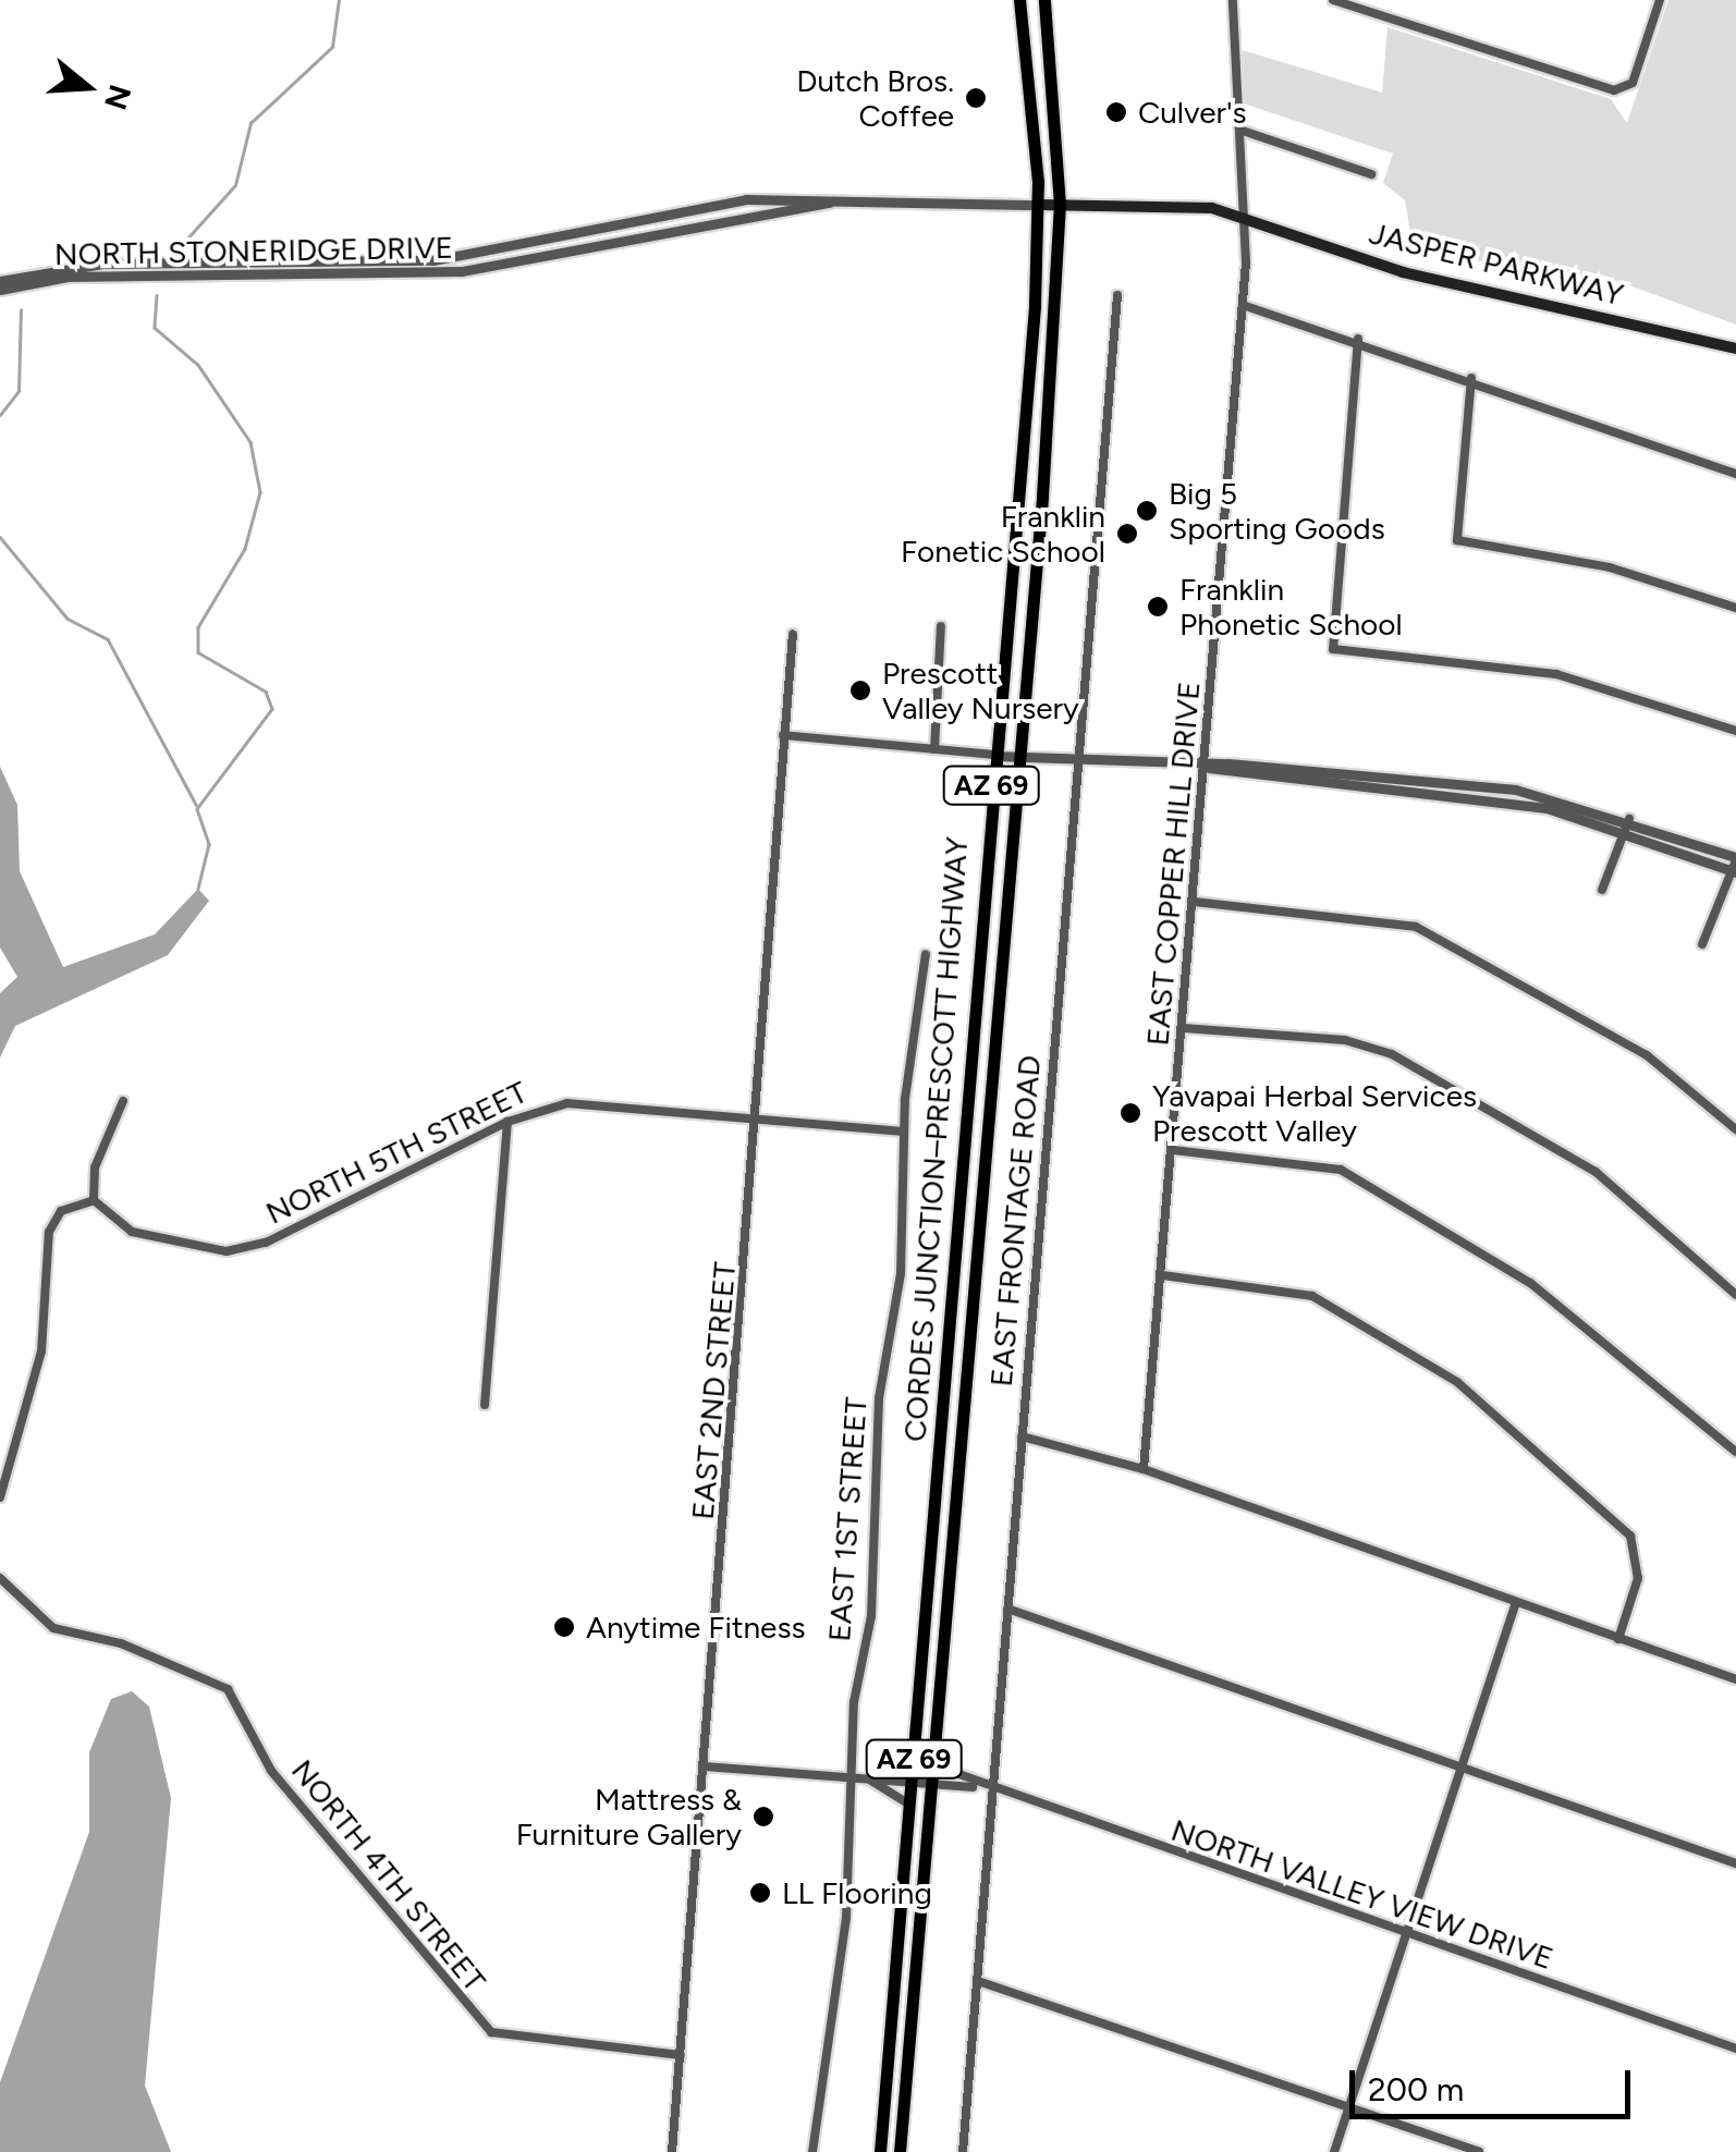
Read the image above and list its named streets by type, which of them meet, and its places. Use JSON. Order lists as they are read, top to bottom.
{
  "streets": {
    "main road": [
      "NORTH STONERIDGE DRIVE",
      "JASPER PARKWAY",
      "AZ 69",
      "CORDES JUNCTION–PRESCOTT HIGHWAY"
    ],
    "street": [
      "EAST COPPER HILL DRIVE",
      "NORTH 5TH STREET",
      "EAST FRONTAGE ROAD",
      "EAST 2ND STREET",
      "EAST 1ST STREET",
      "NORTH 4TH STREET",
      "NORTH VALLEY VIEW DRIVE"
    ]
  },
  "crossings": [
    ["NORTH STONERIDGE DRIVE", "JASPER PARKWAY"],
    ["NORTH STONERIDGE DRIVE", "EAST COPPER HILL DRIVE"],
    ["NORTH STONERIDGE DRIVE", "CORDES JUNCTION–PRESCOTT HIGHWAY"],
    ["JASPER PARKWAY", "EAST COPPER HILL DRIVE"],
    ["CORDES JUNCTION–PRESCOTT HIGHWAY", "NORTH VALLEY VIEW DRIVE"],
    ["NORTH 5TH STREET", "EAST 2ND STREET"],
    ["NORTH 5TH STREET", "EAST 1ST STREET"],
    ["EAST FRONTAGE ROAD", "NORTH VALLEY VIEW DRIVE"],
    ["EAST 2ND STREET", "NORTH 4TH STREET"]
  ],
  "places": [
    "Dutch Bros. Coffee",
    "Culver's",
    "Big 5 Sporting Goods",
    "Franklin Fonetic School",
    "Franklin Phonetic School",
    "Prescott Valley Nursery",
    "Yavapai Herbal Services Prescott Valley",
    "Anytime Fitness",
    "Mattress & Furniture Gallery",
    "LL Flooring"
  ],
  "scale_bar": "200 m",
  "north": "right"
}
